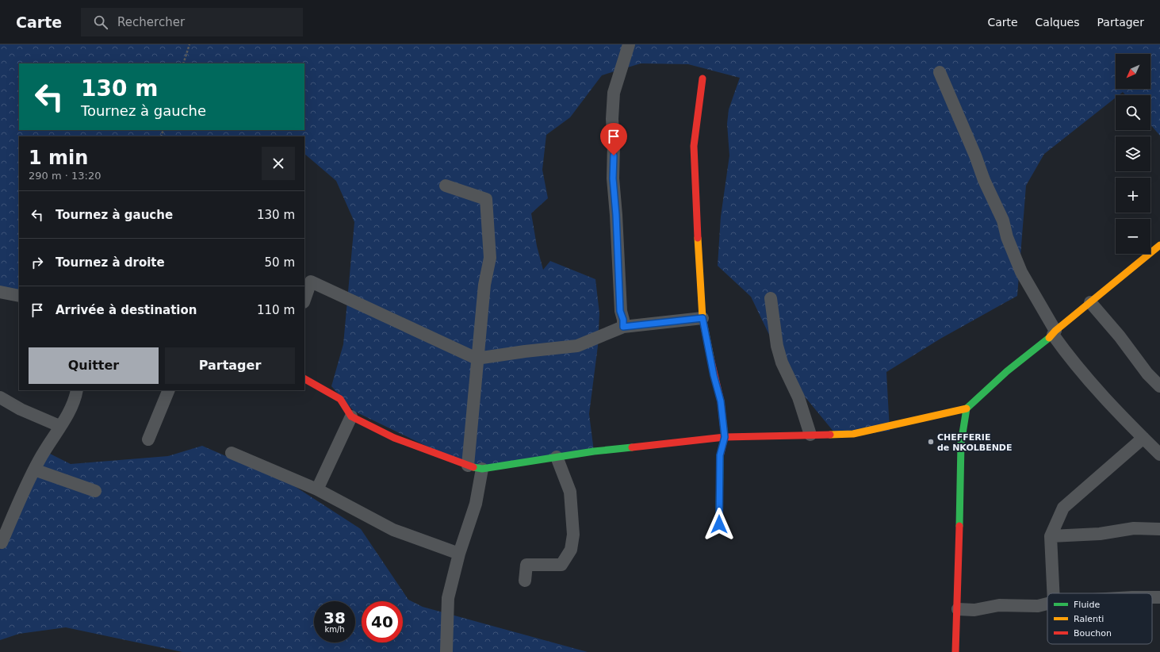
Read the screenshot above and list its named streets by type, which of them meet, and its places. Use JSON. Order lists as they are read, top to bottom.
{
  "places": ["CHEFFERIE de NKOLBENDE"],
  "legend": ["Fluide", "Ralenti", "Bouchon"],
  "north": "bottom left",
  "page": {
    "header": "Carte",
    "search": "Rechercher",
    "nav": ["Carte", "Calques", "Partager"],
    "map_buttons": ["+", "−"],
    "turn": ["130 m", "Tournez à gauche"],
    "heading": ["1 min", "290 m · 13:20"],
    "list": [
      {
        "name": "Tournez à gauche",
        "value": "130 m"
      },
      {
        "name": "Tournez à droite",
        "value": "50 m"
      },
      {
        "name": "Arrivée à destination",
        "value": "110 m"
      }
    ],
    "buttons": ["Quitter", "Partager"],
    "speed": "38 km/h",
    "limit": "40"
  }
}
